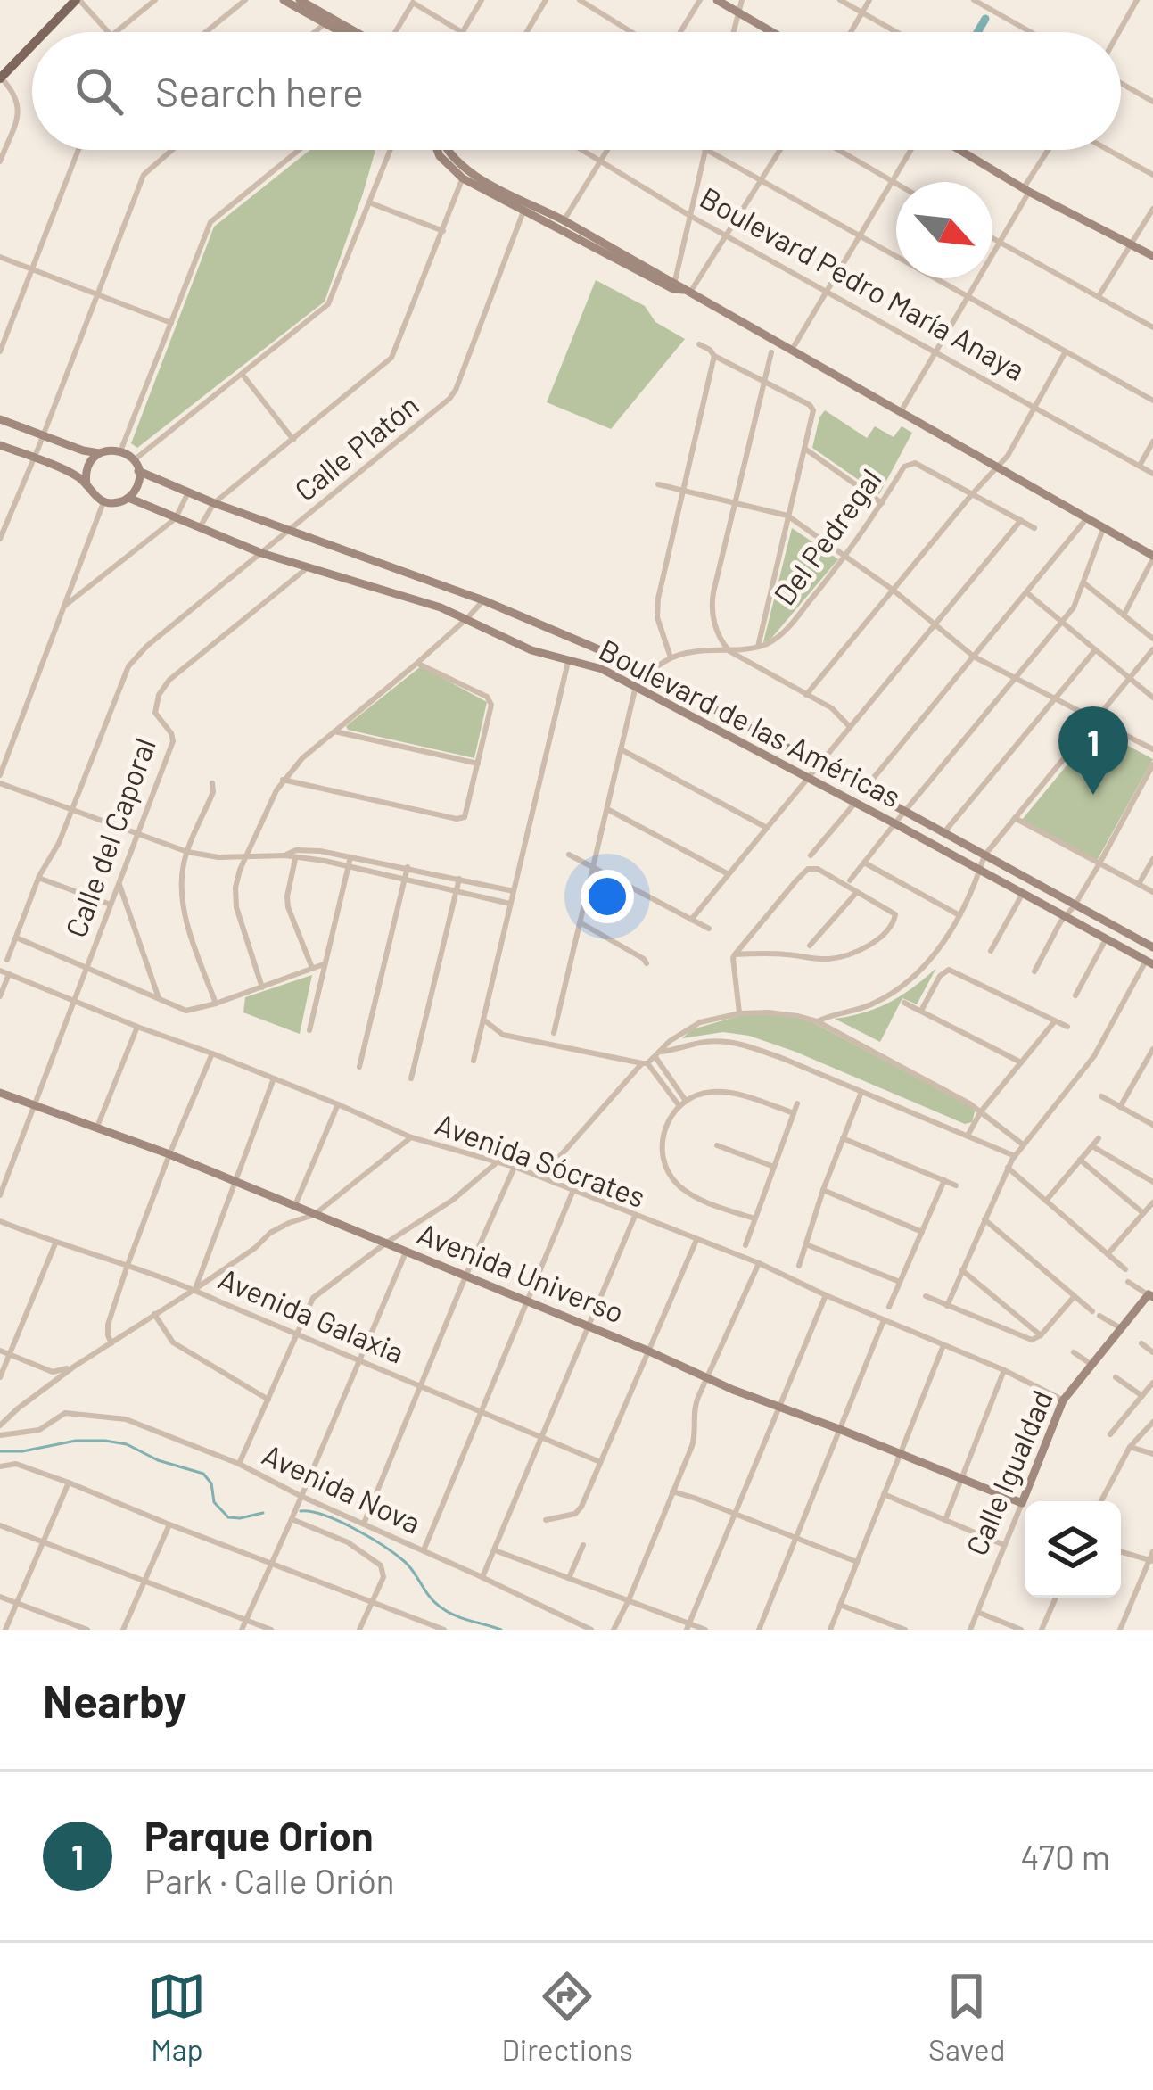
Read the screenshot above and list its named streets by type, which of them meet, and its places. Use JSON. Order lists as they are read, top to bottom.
{
  "streets": {
    "street": [
      "Boulevard Pedro María Anaya",
      "Calle Platón",
      "Del Pedregal",
      "Boulevard de las Américas",
      "Calle del Caporal",
      "Avenida Sócrates",
      "Avenida Universo",
      "Avenida Galaxia",
      "Calle Igualdad",
      "Avenida Nova"
    ]
  },
  "crossings": [
    ["Calle Platón", "Boulevard de las Américas"],
    ["Del Pedregal", "Boulevard de las Américas"],
    ["Boulevard de las Américas", "Calle del Caporal"],
    ["Calle del Caporal", "Avenida Sócrates"],
    ["Calle del Caporal", "Avenida Universo"],
    ["Avenida Sócrates", "Calle Igualdad"],
    ["Avenida Universo", "Calle Igualdad"]
  ],
  "north": "bottom right",
  "page": {
    "search": "Search here",
    "pins": "1",
    "heading": "Nearby",
    "list": [
      {
        "mark": "1",
        "name": "Parque Orion",
        "note": "Park · Calle Orión",
        "value": "470 m"
      }
    ],
    "nav": ["Map", "Directions", "Saved"]
  }
}
